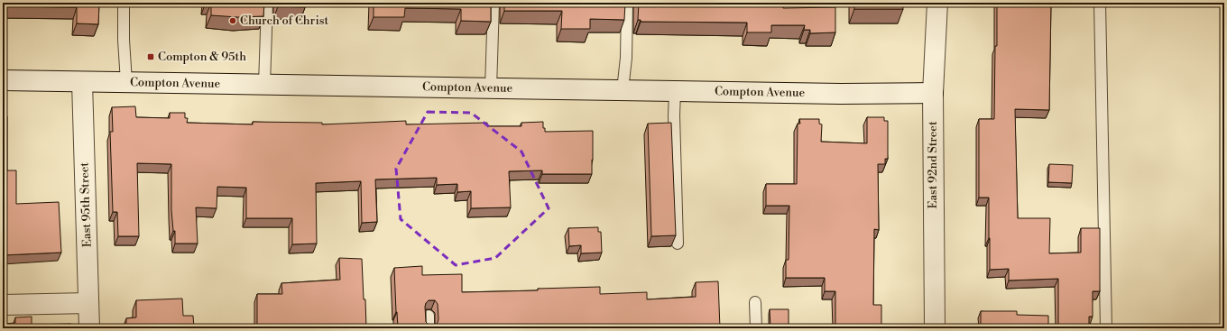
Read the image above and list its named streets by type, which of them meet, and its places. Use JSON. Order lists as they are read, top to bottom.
{
  "streets": {
    "main road": ["Compton Avenue", "East 92nd Street", "East 95th Street"]
  },
  "crossings": [
    ["Compton Avenue", "East 92nd Street"],
    ["Compton Avenue", "East 95th Street"]
  ],
  "places": {
    "other": ["Church of Christ"],
    "transit": ["Compton & 95th"]
  }
}
